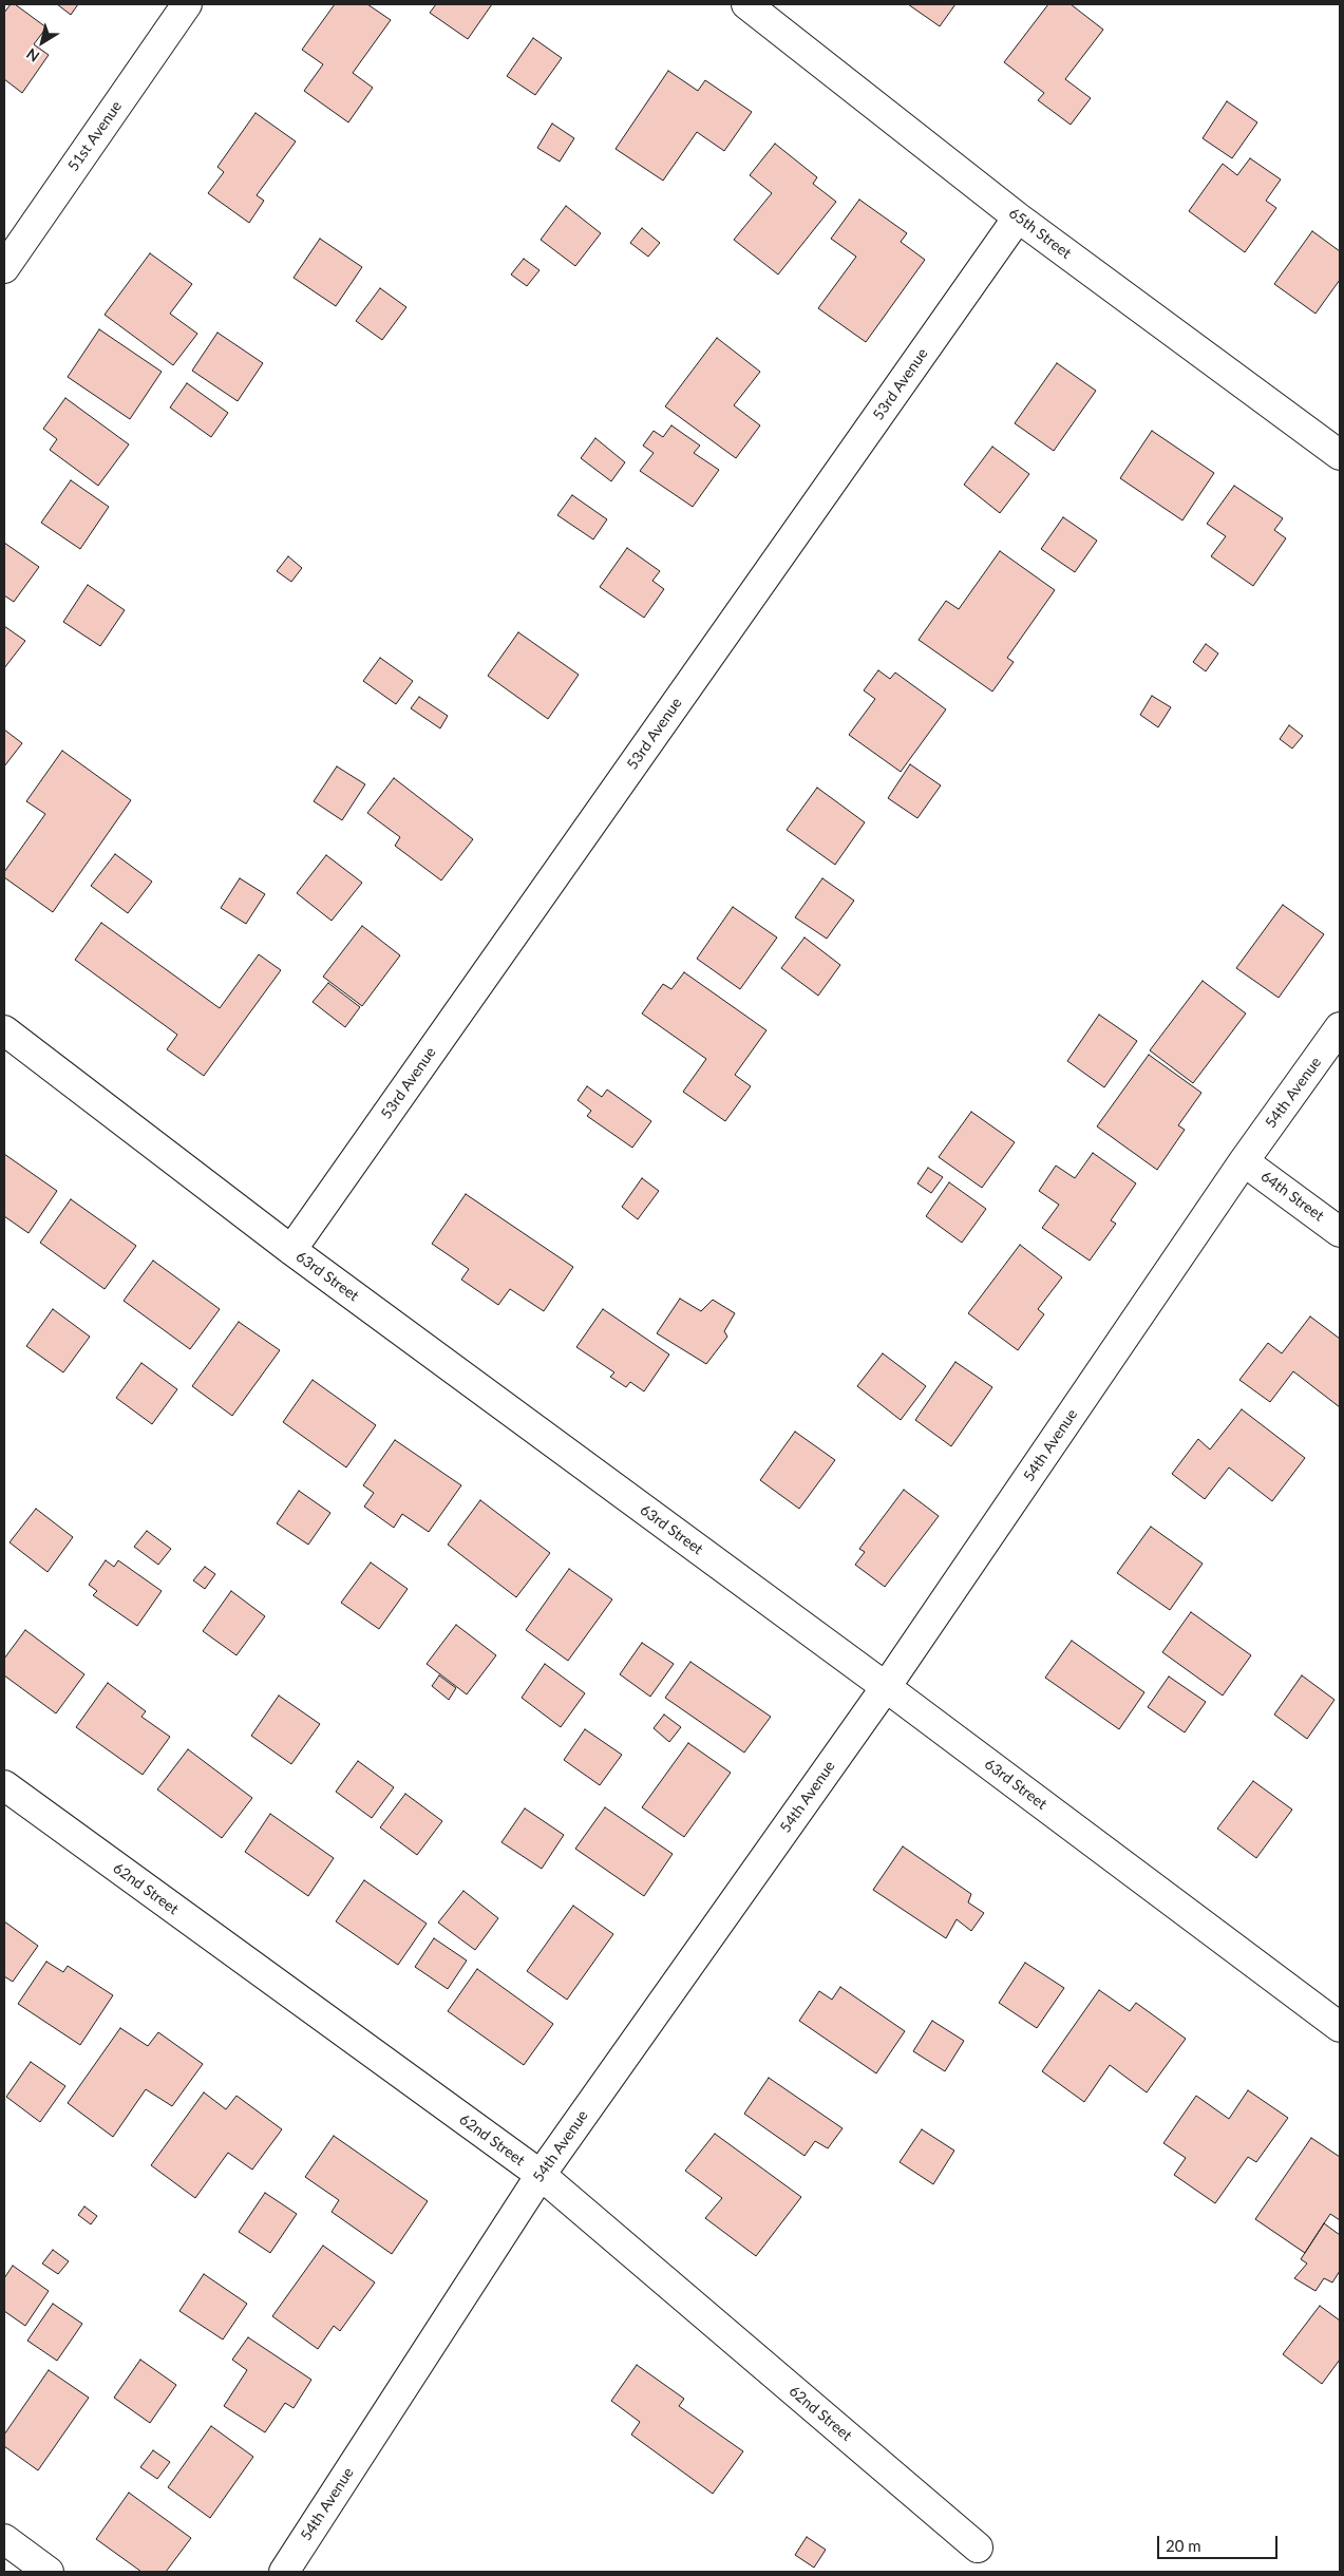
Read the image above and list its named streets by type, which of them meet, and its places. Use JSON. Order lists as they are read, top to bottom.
{
  "streets": {
    "street": [
      "51st Avenue",
      "65th Street",
      "53rd Avenue",
      "54th Avenue",
      "64th Street",
      "63rd Street",
      "62nd Street"
    ]
  },
  "crossings": [
    ["65th Street", "53rd Avenue"],
    ["53rd Avenue", "63rd Street"],
    ["54th Avenue", "64th Street"],
    ["54th Avenue", "63rd Street"],
    ["54th Avenue", "62nd Street"]
  ],
  "scale_bar": "20 m",
  "north": "bottom left"
}
